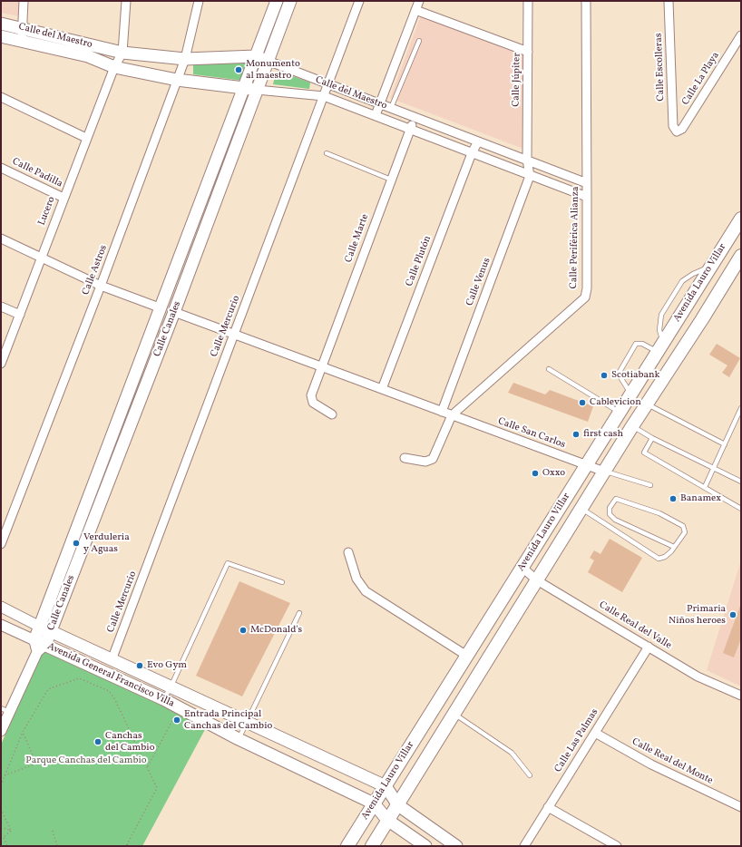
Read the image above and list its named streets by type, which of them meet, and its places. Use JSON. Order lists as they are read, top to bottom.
{
  "streets": {
    "main road": [
      "Calle del Maestro",
      "Avenida Lauro Villar",
      "Calle Canales",
      "Avenida General Francisco Villa"
    ],
    "street": [
      "Calle Escolleras",
      "Calle La Playa",
      "Calle Júpiter",
      "Calle Padilla",
      "Lucero",
      "Calle Periférica Alianza",
      "Calle Marte",
      "Calle Plutón",
      "Calle Astros",
      "Calle Venus",
      "Calle Mercurio",
      "Calle San Carlos",
      "Calle Real del Valle",
      "Calle Las Palmas",
      "Calle Real del Monte"
    ]
  },
  "crossings": [
    ["Calle del Maestro", "Calle Júpiter"],
    ["Calle del Maestro", "Lucero"],
    ["Calle del Maestro", "Calle Periférica Alianza"],
    ["Calle del Maestro", "Calle Marte"],
    ["Calle del Maestro", "Calle Plutón"],
    ["Calle del Maestro", "Calle Astros"],
    ["Calle del Maestro", "Calle Venus"],
    ["Calle del Maestro", "Calle Mercurio"],
    ["Calle del Maestro", "Calle Canales"],
    ["Calle Escolleras", "Calle La Playa"],
    ["Calle Júpiter", "Calle Venus"],
    ["Calle Padilla", "Lucero"],
    ["Calle Periférica Alianza", "Calle San Carlos"],
    ["Calle Marte", "Calle San Carlos"],
    ["Calle Plutón", "Calle San Carlos"],
    ["Calle Venus", "Calle San Carlos"],
    ["Avenida Lauro Villar", "Calle San Carlos"],
    ["Avenida Lauro Villar", "Calle Real del Valle"],
    ["Avenida Lauro Villar", "Avenida General Francisco Villa"],
    ["Calle Mercurio", "Calle San Carlos"],
    ["Calle Mercurio", "Avenida General Francisco Villa"],
    ["Calle Canales", "Calle San Carlos"],
    ["Calle Canales", "Avenida General Francisco Villa"],
    ["Calle Real del Valle", "Calle Las Palmas"],
    ["Calle Las Palmas", "Calle Real del Monte"]
  ],
  "parks": ["Parque Canchas del Cambio"],
  "places": [
    "Monumento al maestro",
    "Scotiabank",
    "Cablevicion",
    "first cash",
    "Oxxo",
    "Banamex",
    "Verduleria y Aguas",
    "Primaria Niños heroes",
    "McDonald's",
    "Evo Gym",
    "Entrada Principal Canchas del Cambio",
    "Canchas del Cambio"
  ]
}
